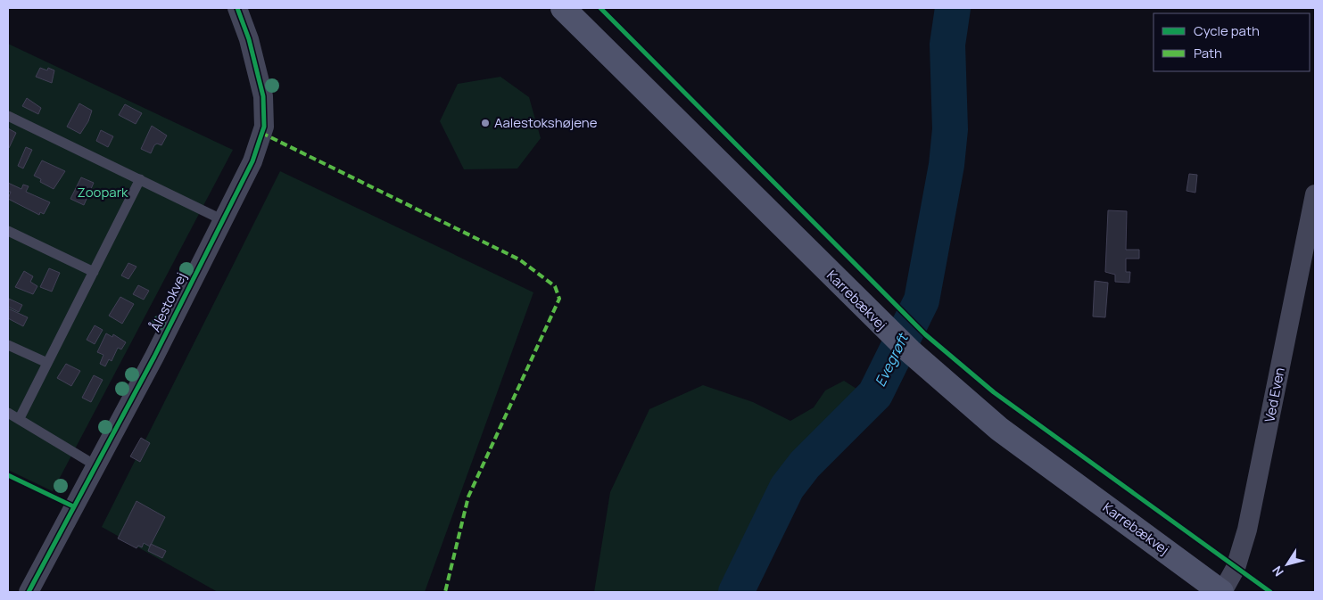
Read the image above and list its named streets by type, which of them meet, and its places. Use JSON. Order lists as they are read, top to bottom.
{
  "streets": {
    "main road": ["Karrebækvej"],
    "street": ["Ålestokvej", "Ved Even"]
  },
  "crossings": [
    ["Karrebækvej", "Ved Even"]
  ],
  "water": ["Evegrøft"],
  "parks": ["Zoopark"],
  "places": ["Aalestokshøjene"],
  "legend": ["Cycle path", "Path"],
  "north": "bottom left"
}
